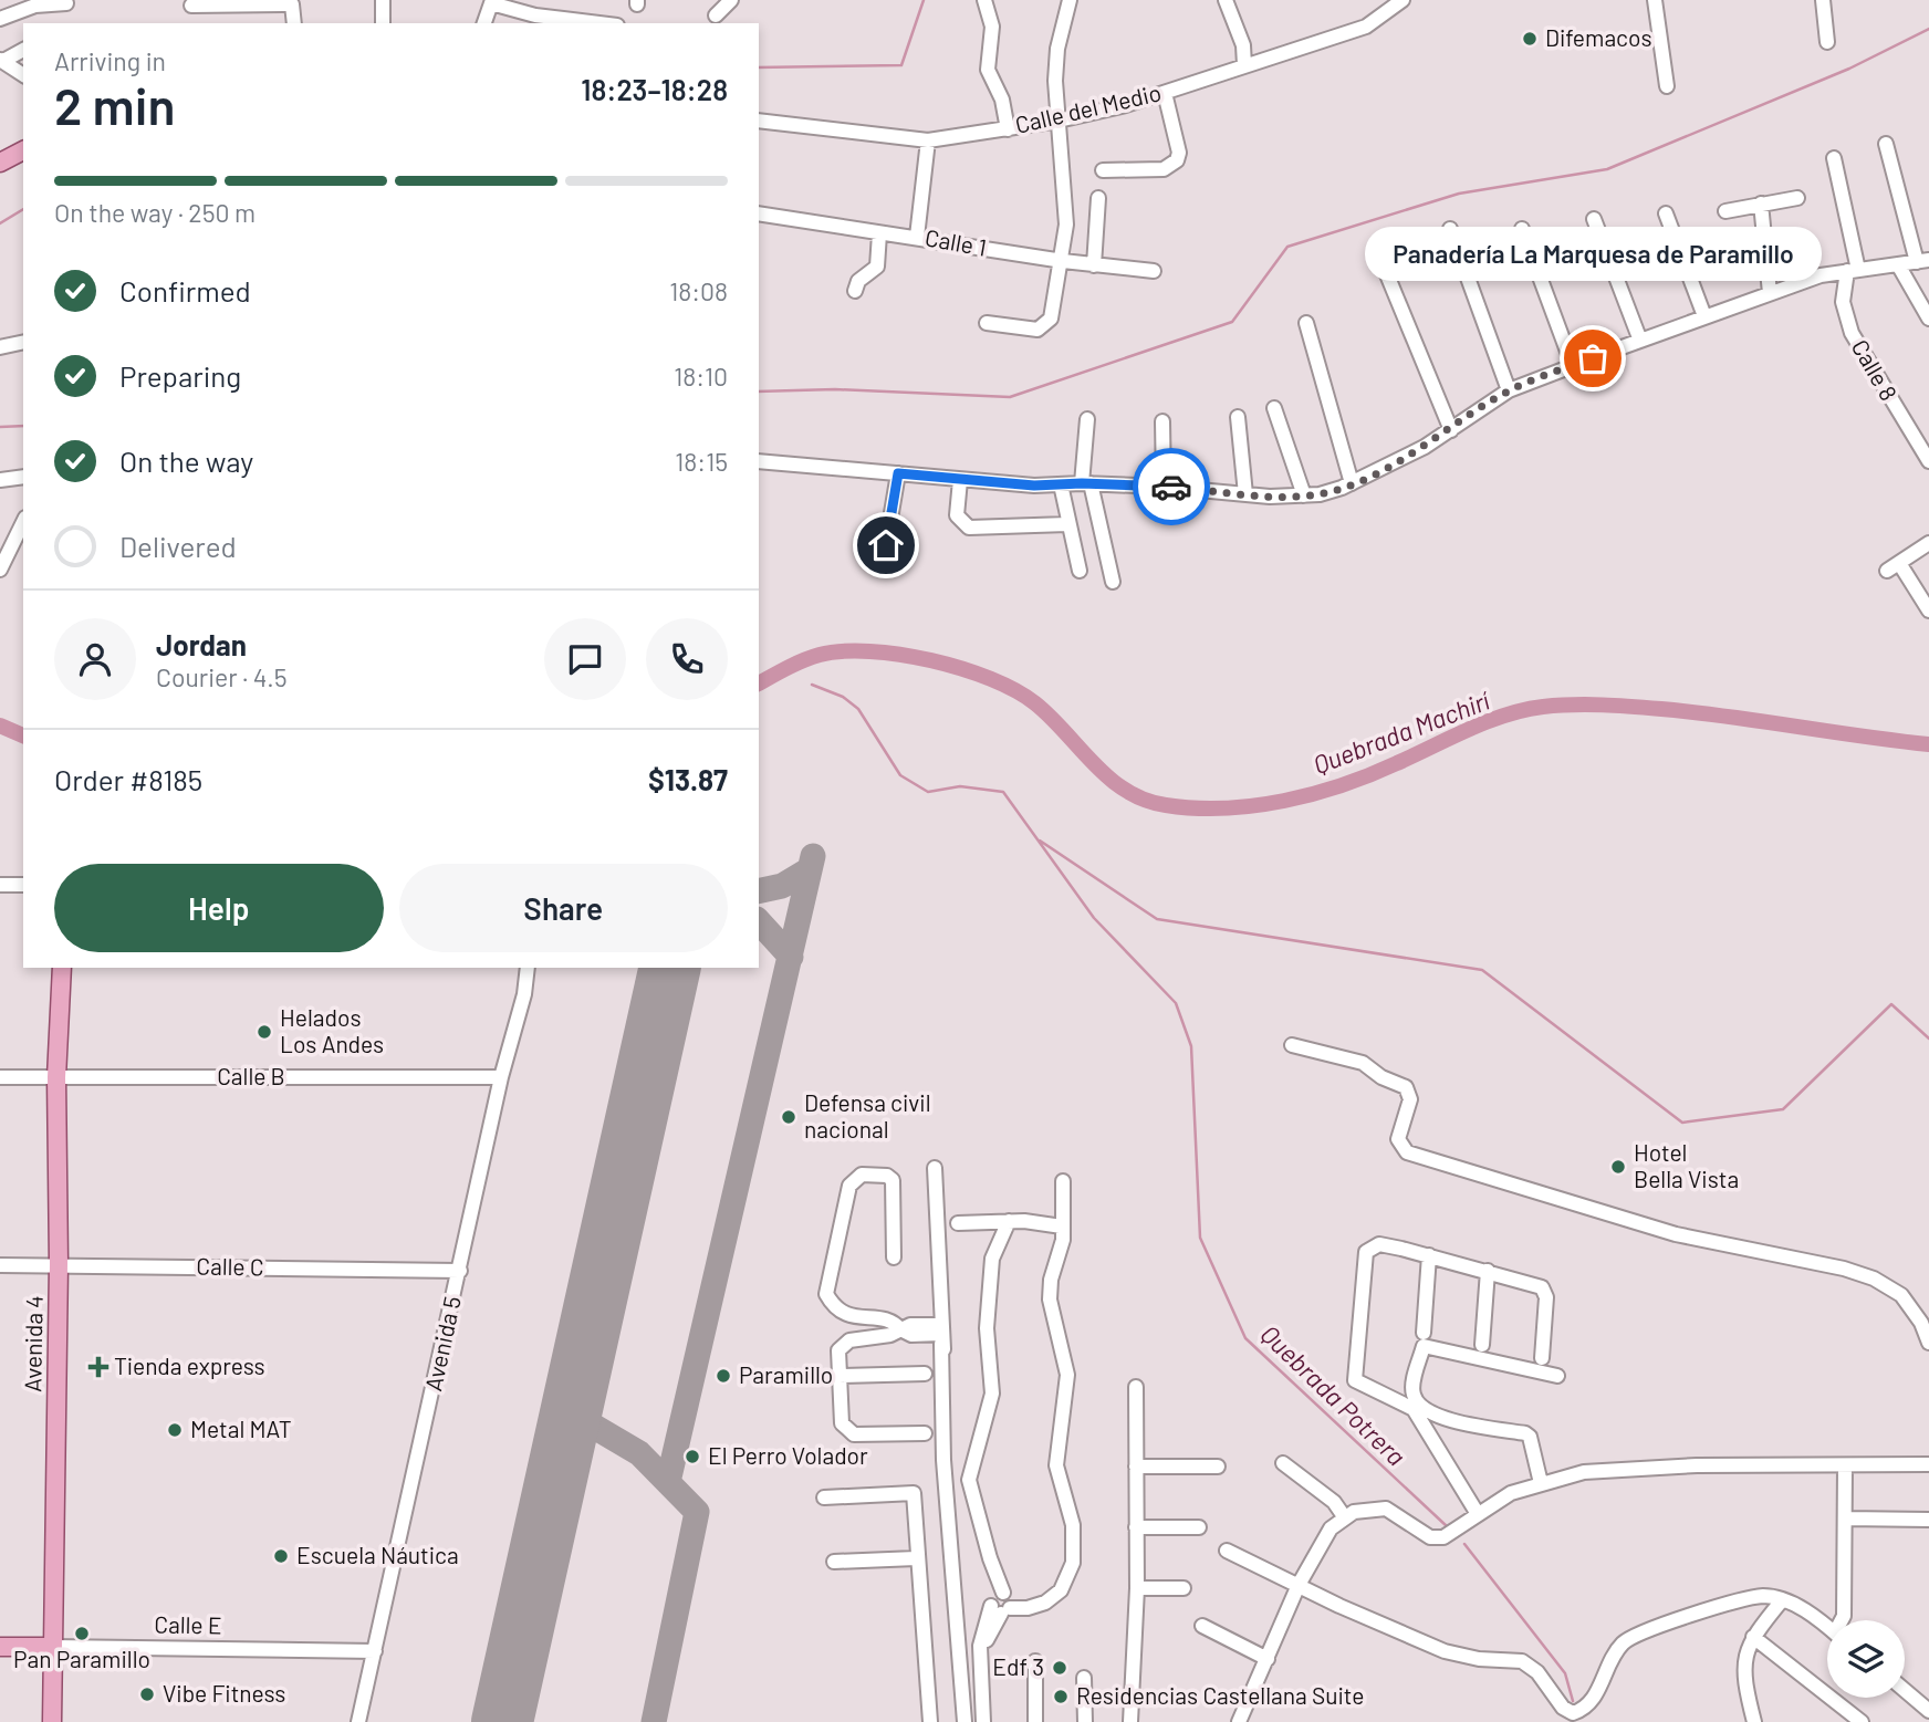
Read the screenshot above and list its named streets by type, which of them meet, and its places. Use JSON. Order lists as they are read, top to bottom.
{
  "streets": {
    "main road": ["Avenida 4", "Calle E"],
    "street": [
      "Calle del Medio",
      "Calle 1",
      "Calle 8",
      "Calle B",
      "Calle C",
      "Avenida 5"
    ]
  },
  "crossings": [
    ["Calle B", "Avenida 4"],
    ["Calle B", "Avenida 5"],
    ["Calle C", "Avenida 4"],
    ["Calle C", "Avenida 5"],
    ["Avenida 4", "Calle E"],
    ["Avenida 5", "Calle E"]
  ],
  "water": ["Quebrada Machirí", "Quebrada Potrera"],
  "places": {
    "other": [
      "Difemacos",
      "Panadería La Marquesa de Paramillo",
      "Helados Los Andes",
      "Defensa civil nacional",
      "Hotel Bella Vista",
      "Paramillo",
      "Metal MAT",
      "El Perro Volador",
      "Escuela Náutica",
      "Pan Paramillo",
      "Edf 3",
      "Vibe Fitness",
      "Residencias Castellana Suite"
    ],
    "health": ["Tienda express"]
  },
  "page": {
    "heading": ["2 min", "Arriving in", "18:23–18:28"],
    "panel": [
      "Jordan",
      "Courier · 4.5",
      "Order #8185",
      "$13.87"
    ],
    "bar": "On the way · 250 m",
    "bubble": "Panadería La Marquesa de Paramillo",
    "list": [
      ["Confirmed", "18:08"],
      ["Preparing", "18:10"],
      ["On the way", "18:15"],
      "Delivered"
    ],
    "buttons": ["Help", "Share"]
  }
}
